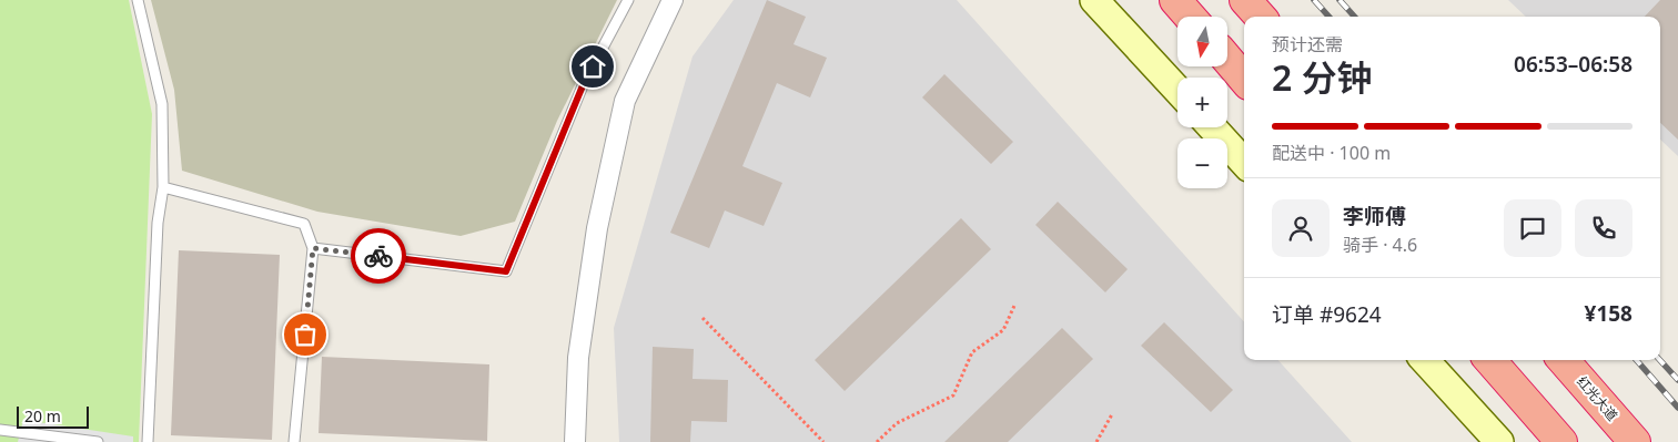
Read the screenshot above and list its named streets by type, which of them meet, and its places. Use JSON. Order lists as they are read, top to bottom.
{
  "streets": {
    "highway": ["红光大道"]
  },
  "scale_bar": "20 m",
  "north": "bottom",
  "page": {
    "map_buttons": ["+", "−"],
    "heading": ["2 分钟", "预计还需", "06:53–06:58"],
    "panel": [
      "李师傅",
      "骑手 · 4.6",
      "订单 #9624",
      "¥158"
    ],
    "bar": "配送中 · 100 m",
    "scale": "20 m"
  }
}
